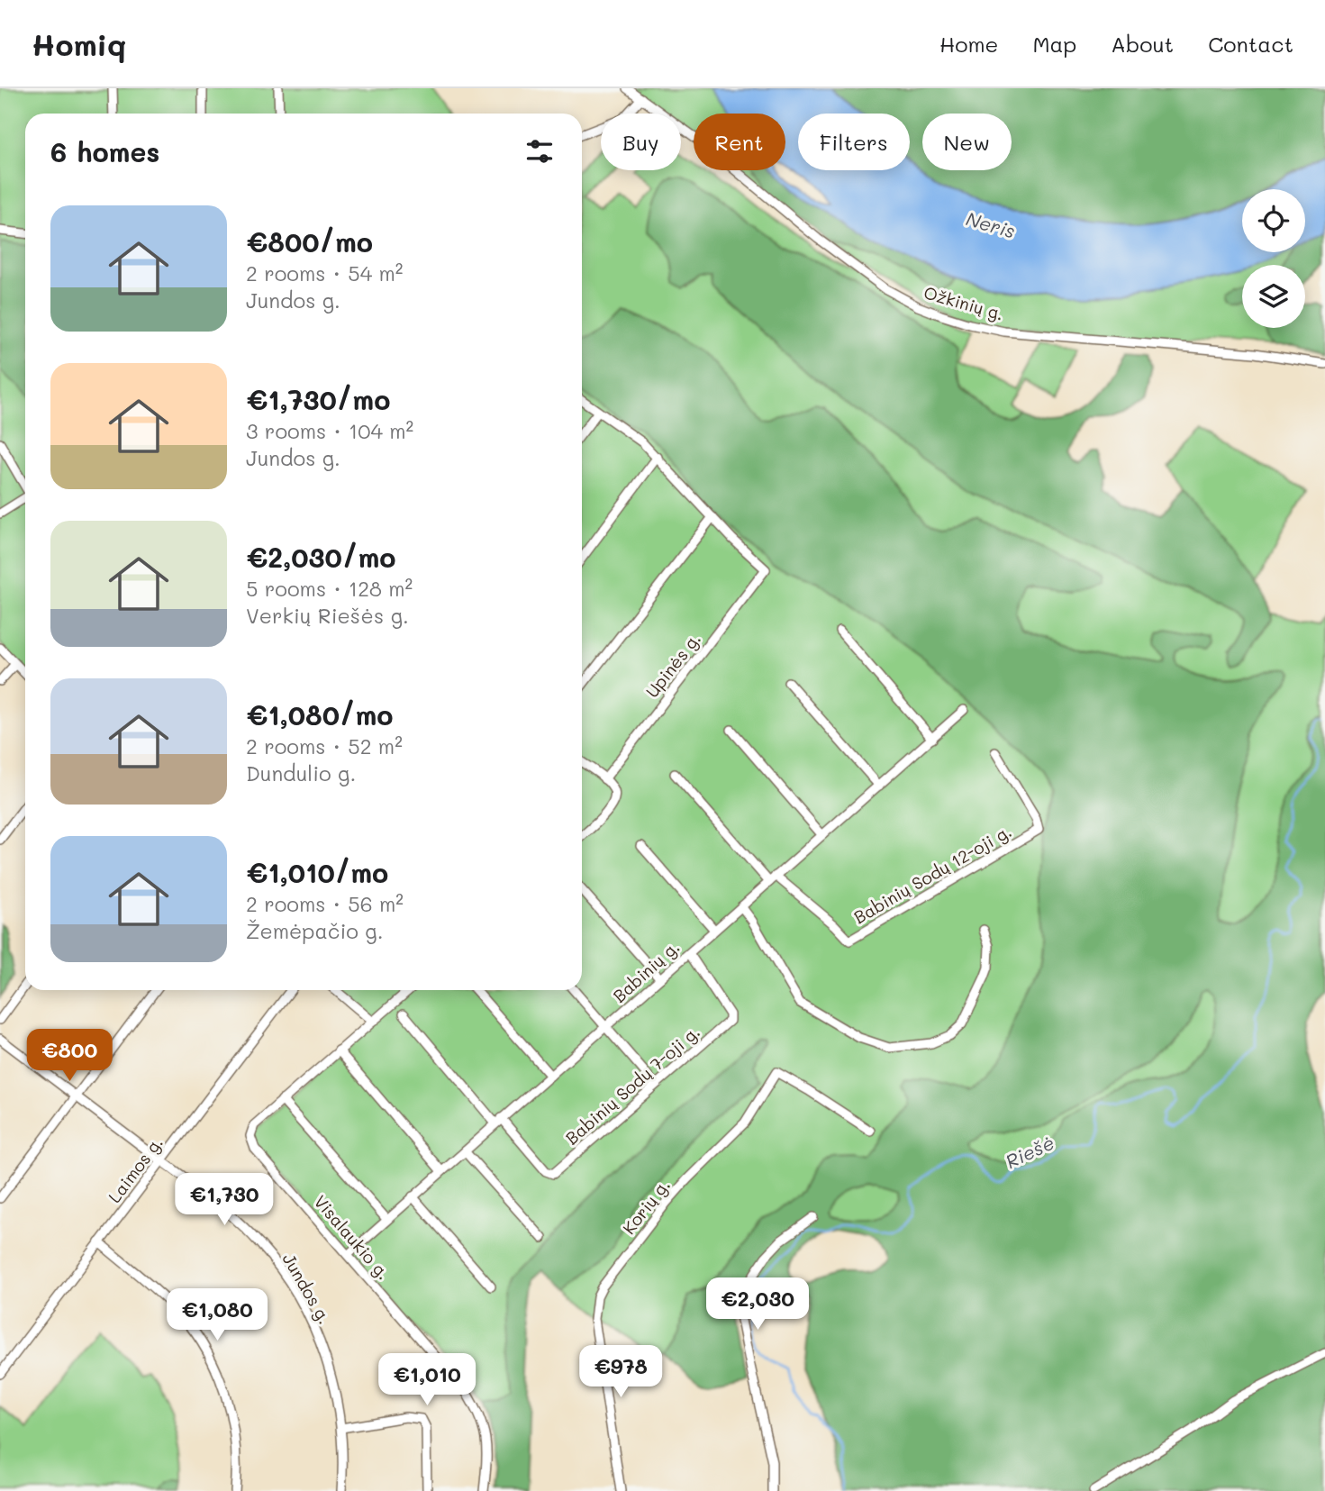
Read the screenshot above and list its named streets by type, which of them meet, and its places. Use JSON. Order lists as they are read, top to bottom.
{
  "streets": {
    "street": [
      "Ožkinių g.",
      "Upinės g.",
      "Babinių Sodų 12-oji g.",
      "Babinių g.",
      "Babinių Sodų 7-oji g.",
      "Laimos g.",
      "Korių g.",
      "Visalaukio g.",
      "Jundos g."
    ]
  },
  "crossings": [
    ["Babinių Sodų 12-oji g.", "Babinių g."],
    ["Babinių g.", "Babinių Sodų 7-oji g."],
    ["Babinių g.", "Visalaukio g."],
    ["Laimos g.", "Jundos g."]
  ],
  "water": ["Neris", "Riešė"],
  "page": {
    "header": "Homiq",
    "nav": [
      "Home",
      "Map",
      "About",
      "Contact"
    ],
    "chip": [
      "Buy",
      "Rent",
      "Filters",
      "New"
    ],
    "heading": "6 homes",
    "list": [
      {
        "name": "€800/mo",
        "note": "2 rooms · 54 m² · Jundos g."
      },
      {
        "name": "€1,730/mo",
        "note": "3 rooms · 104 m² · Jundos g."
      },
      {
        "name": "€2,030/mo",
        "note": "5 rooms · 128 m² · Verkių Riešės g."
      },
      {
        "name": "€1,080/mo",
        "note": "2 rooms · 52 m² · Dundulio g."
      },
      {
        "name": "€1,010/mo",
        "note": "2 rooms · 56 m² · Žemėpačio g."
      }
    ],
    "price": [
      "€800",
      "€1,730",
      "€2,030",
      "€1,080",
      "€978",
      "€1,010"
    ]
  }
}
